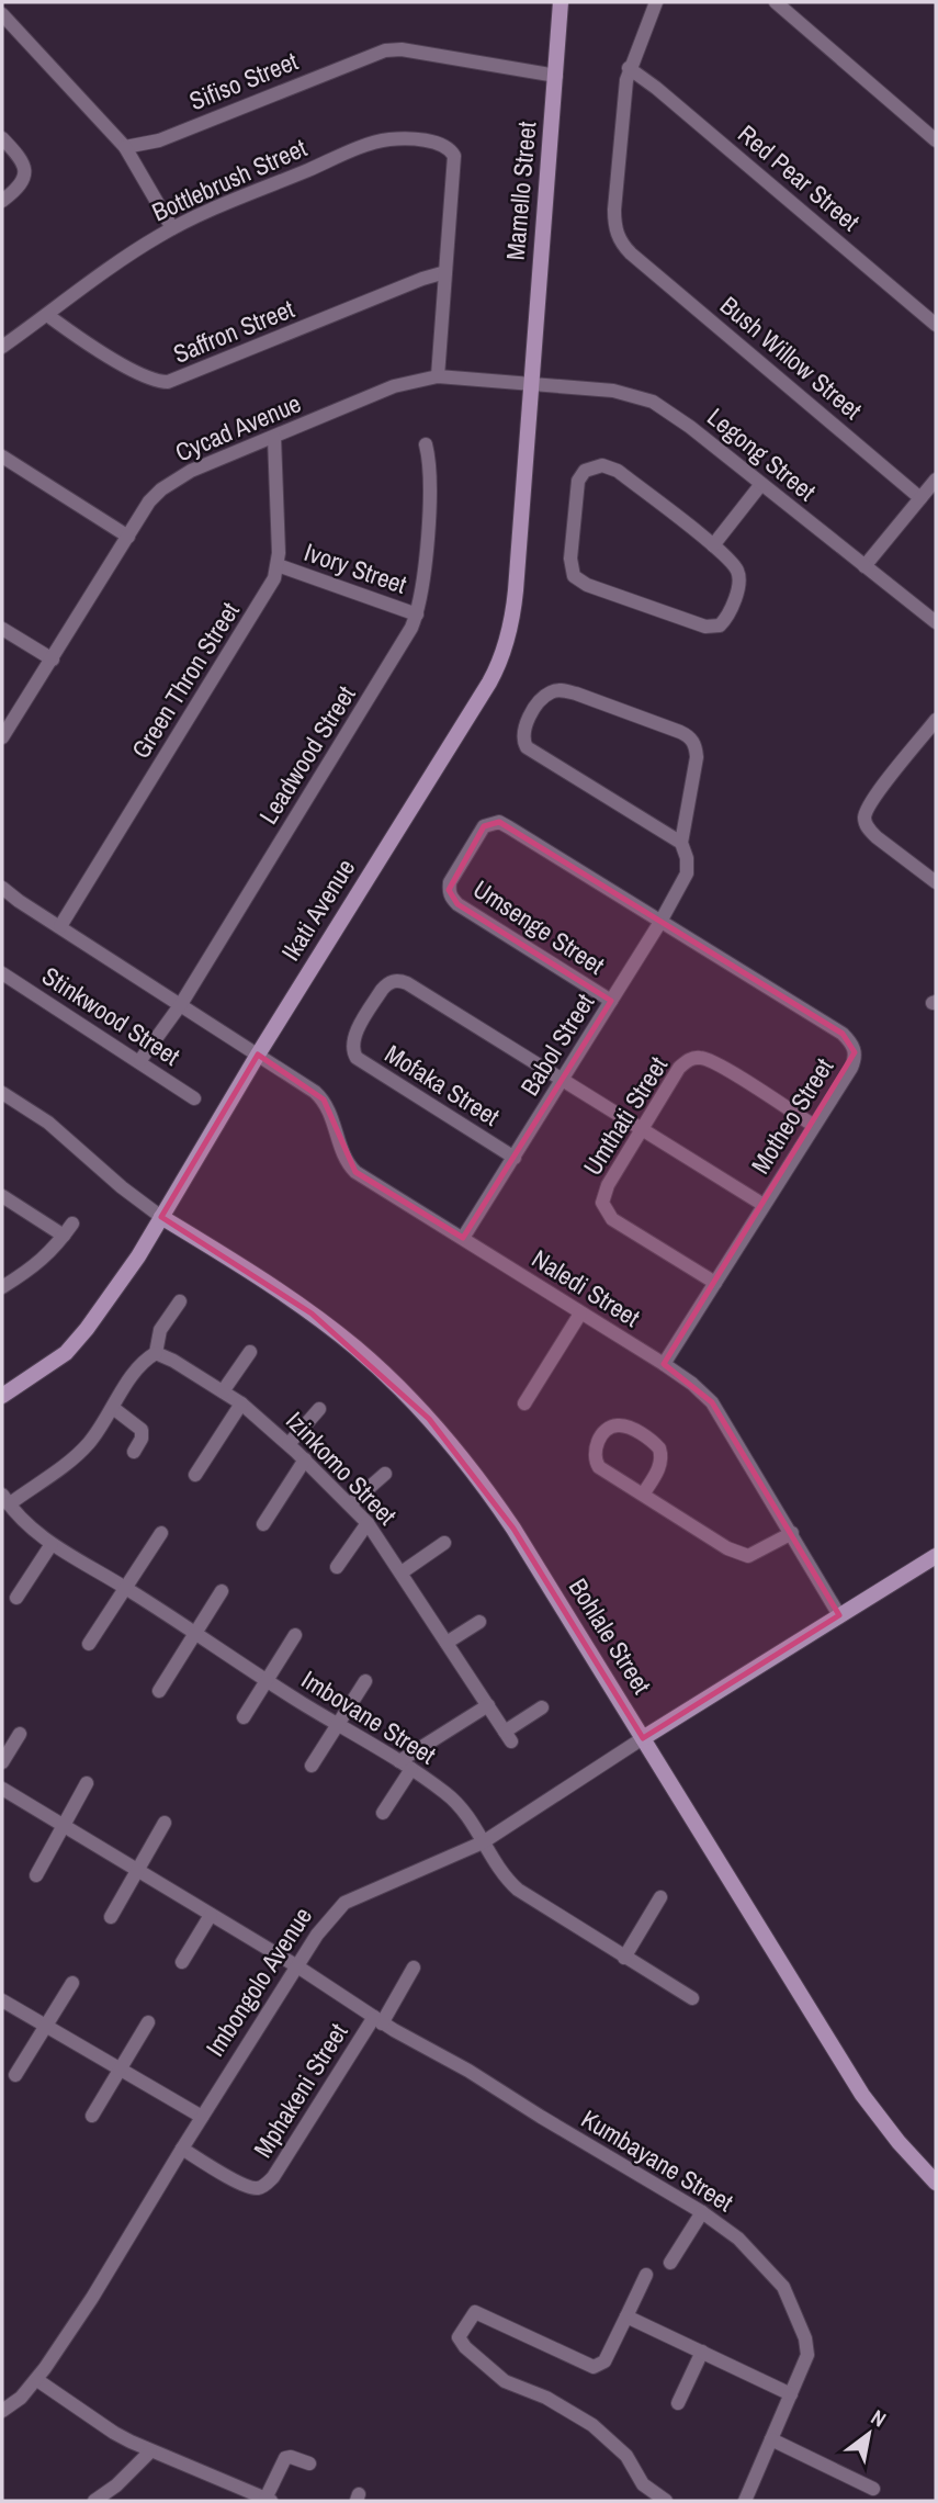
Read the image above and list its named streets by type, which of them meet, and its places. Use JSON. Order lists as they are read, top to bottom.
{
  "streets": {
    "street": [
      "Sifiso Street",
      "Red Pear Street",
      "Bottlebrush Street",
      "Mamello Street",
      "Saffron Street",
      "Bush Willow Street",
      "Cycad Avenue",
      "Legong Street",
      "Ivory Street",
      "Green Thron Street",
      "Leadwood Street",
      "Ikati Avenue",
      "Umsenge Street",
      "Stinkwood Street",
      "Babol Street",
      "Mofaka Street",
      "Umthati Street",
      "Motheo Street",
      "Naledi Street",
      "Izinkomo Street",
      "Bohlale Street",
      "Imbovane Street",
      "Imbongolo Avenue",
      "Mphakeni Street",
      "Kumbayane Street"
    ]
  },
  "crossings": [
    ["Sifiso Street", "Mamello Street"],
    ["Red Pear Street", "Bush Willow Street"],
    ["Bottlebrush Street", "Saffron Street"],
    ["Mamello Street", "Cycad Avenue"],
    ["Mamello Street", "Legong Street"],
    ["Mamello Street", "Ikati Avenue"],
    ["Cycad Avenue", "Legong Street"],
    ["Cycad Avenue", "Green Thron Street"],
    ["Cycad Avenue", "Ikati Avenue"],
    ["Legong Street", "Ikati Avenue"],
    ["Ivory Street", "Green Thron Street"],
    ["Ivory Street", "Leadwood Street"],
    ["Leadwood Street", "Stinkwood Street"],
    ["Ikati Avenue", "Naledi Street"],
    ["Ikati Avenue", "Bohlale Street"],
    ["Umsenge Street", "Babol Street"],
    ["Umsenge Street", "Motheo Street"],
    ["Babol Street", "Mofaka Street"],
    ["Babol Street", "Motheo Street"],
    ["Babol Street", "Naledi Street"],
    ["Umthati Street", "Motheo Street"],
    ["Motheo Street", "Naledi Street"],
    ["Naledi Street", "Imbongolo Avenue"],
    ["Bohlale Street", "Imbongolo Avenue"],
    ["Imbovane Street", "Imbongolo Avenue"],
    ["Imbongolo Avenue", "Mphakeni Street"],
    ["Imbongolo Avenue", "Kumbayane Street"],
    ["Mphakeni Street", "Kumbayane Street"]
  ],
  "north": "top right"
}
